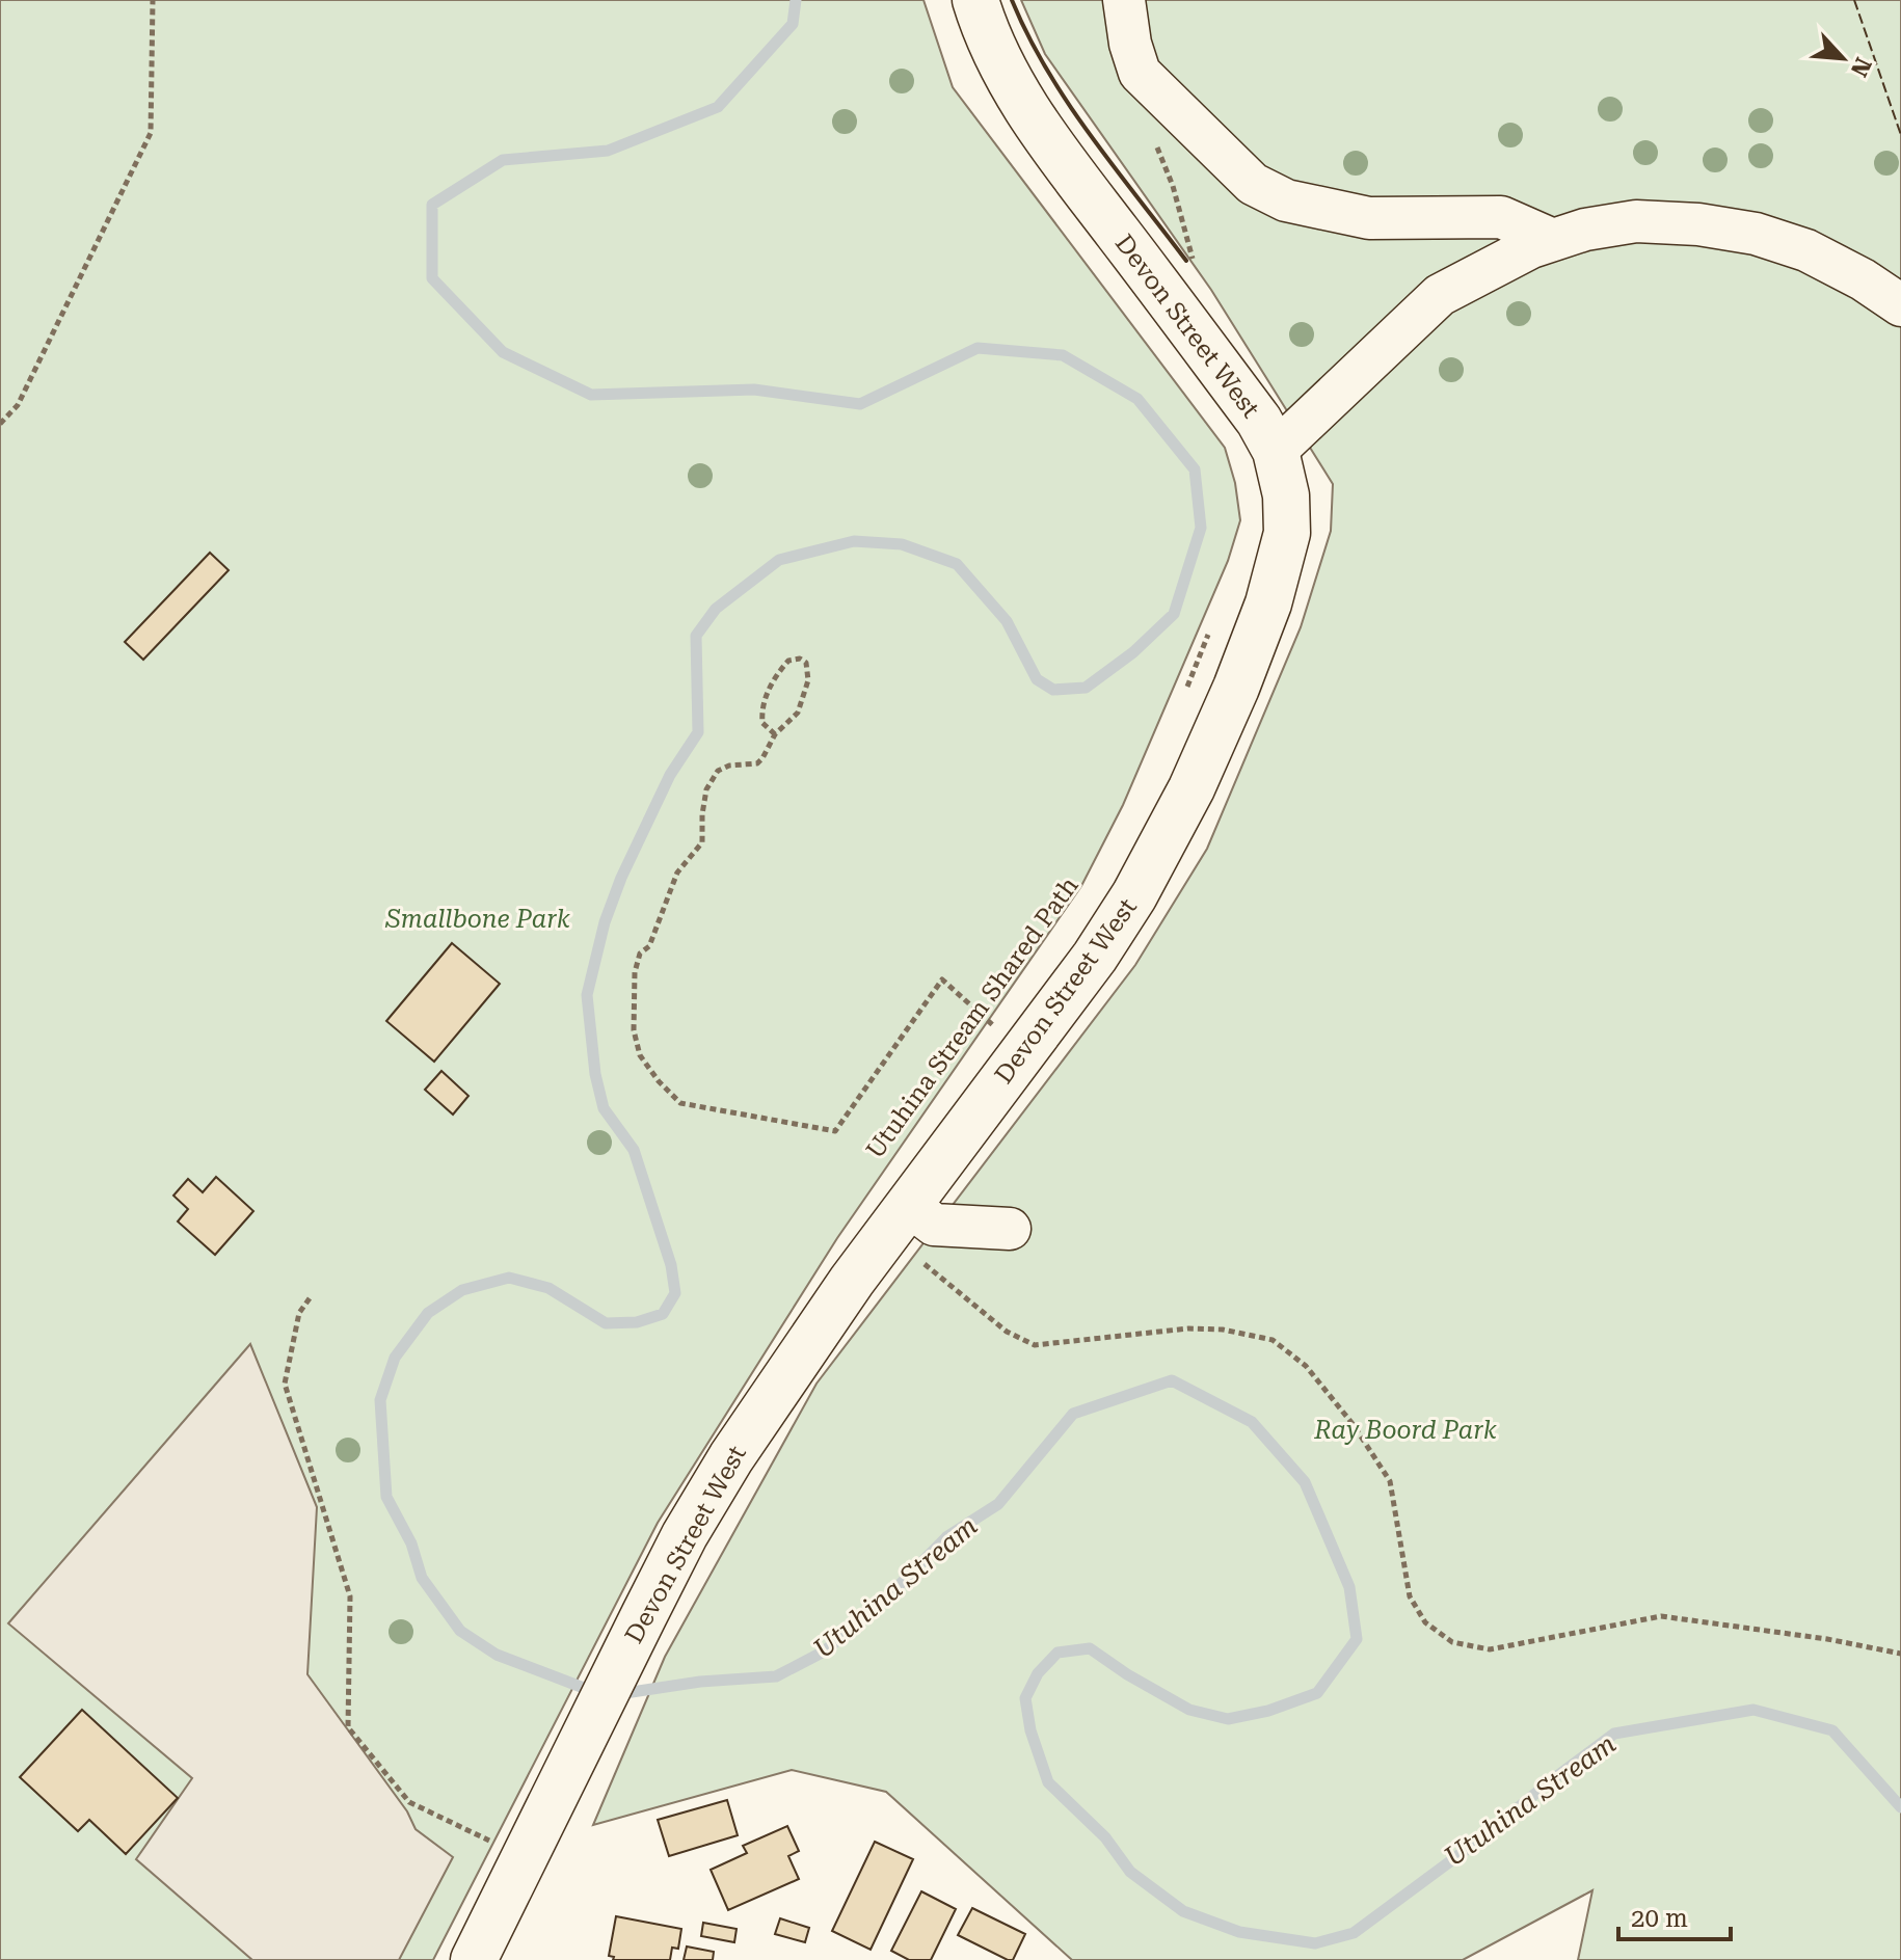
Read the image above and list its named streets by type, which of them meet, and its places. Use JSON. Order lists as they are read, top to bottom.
{
  "streets": {
    "main road": ["Devon Street West"]
  },
  "water": ["Utuhina Stream"],
  "parks": ["Smallbone Park", "Ray Boord Park"],
  "scale_bar": "20 m",
  "north": "bottom right"
}
